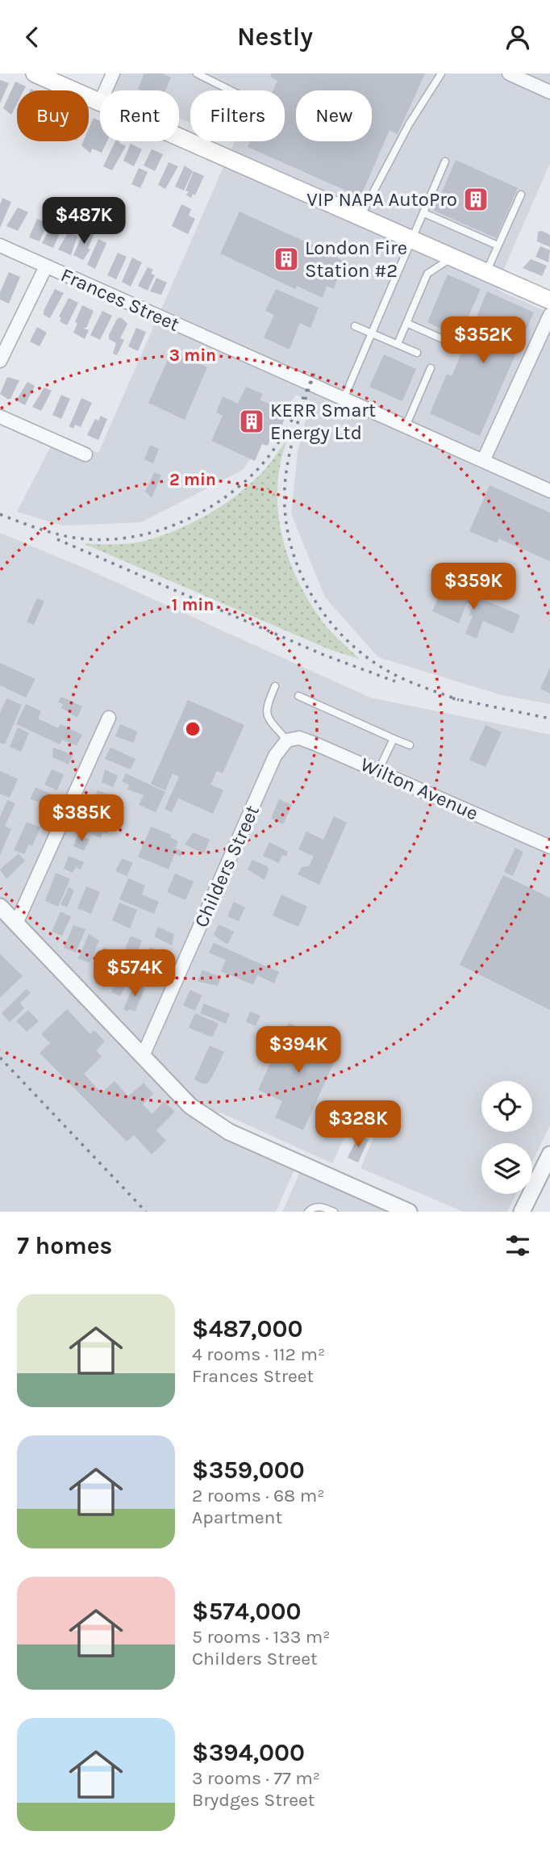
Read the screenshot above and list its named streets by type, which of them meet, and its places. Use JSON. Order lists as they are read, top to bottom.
{
  "streets": {
    "street": ["Frances Street", "Wilton Avenue", "Childers Street"]
  },
  "crossings": [
    ["Wilton Avenue", "Childers Street"]
  ],
  "places": {
    "building": ["VIP NAPA AutoPro", "London Fire Station #2", "KERR Smart Energy Ltd"]
  },
  "page": {
    "header": "Nestly",
    "chip": [
      "Buy",
      "Rent",
      "Filters",
      "New"
    ],
    "price": [
      "$487K",
      "$352K",
      "$359K",
      "$385K",
      "$574K",
      "$394K",
      "$328K"
    ],
    "heading": "7 homes",
    "list": [
      {
        "name": "$487,000",
        "note": "4 rooms · 112 m² · Frances Street"
      },
      {
        "name": "$359,000",
        "note": "2 rooms · 68 m² · Apartment"
      },
      {
        "name": "$574,000",
        "note": "5 rooms · 133 m² · Childers Street"
      },
      {
        "name": "$394,000",
        "note": "3 rooms · 77 m² · Brydges Street"
      }
    ]
  },
  "rings": ["3 min", "2 min", "1 min"]
}
